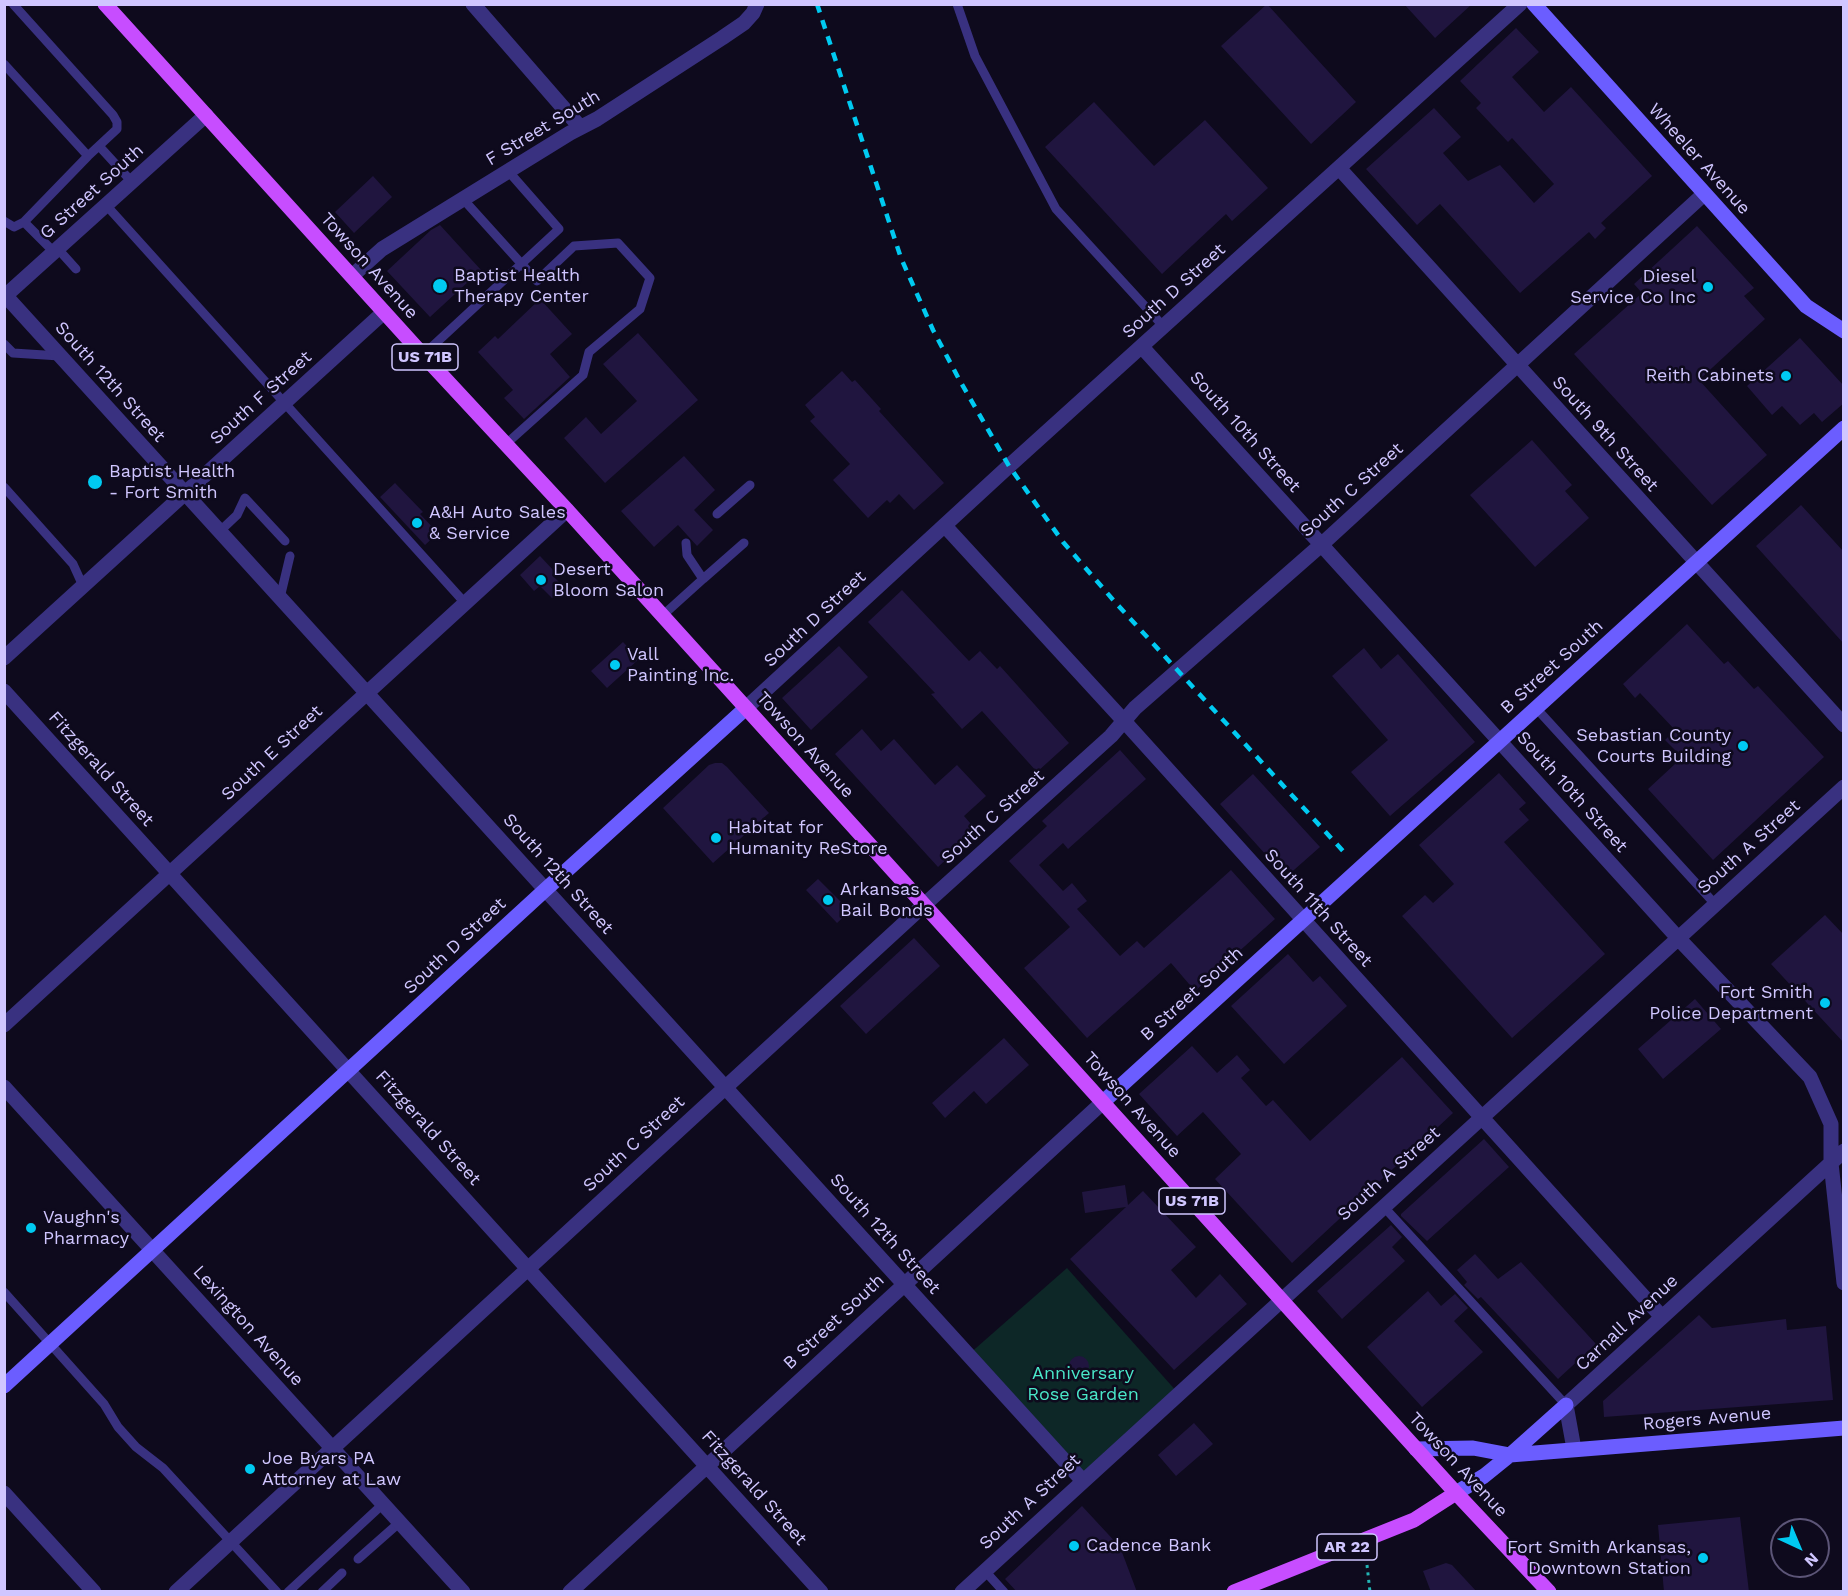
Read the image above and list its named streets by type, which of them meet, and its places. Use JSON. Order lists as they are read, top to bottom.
{
  "streets": {
    "main road": ["Towson Avenue", "US 71B", "AR 22"],
    "street": [
      "F Street South",
      "Wheeler Avenue",
      "G Street South",
      "South D Street",
      "South 12th Street",
      "South F Street",
      "South 10th Street",
      "South 9th Street",
      "South C Street",
      "B Street South",
      "South E Street",
      "Fitzgerald Street",
      "South A Street",
      "South 11th Street",
      "Carnall Avenue",
      "Lexington Avenue",
      "Rogers Avenue"
    ]
  },
  "crossings": [
    ["F Street South", "Towson Avenue"],
    ["Wheeler Avenue", "South C Street"],
    ["G Street South", "Towson Avenue"],
    ["G Street South", "South 12th Street"],
    ["Towson Avenue", "South D Street"],
    ["Towson Avenue", "South F Street"],
    ["Towson Avenue", "South C Street"],
    ["Towson Avenue", "B Street South"],
    ["Towson Avenue", "South E Street"],
    ["Towson Avenue", "South A Street"],
    ["Towson Avenue", "AR 22"],
    ["South D Street", "South 12th Street"],
    ["South D Street", "South 10th Street"],
    ["South D Street", "South 9th Street"],
    ["South D Street", "Fitzgerald Street"],
    ["South D Street", "South 11th Street"],
    ["South D Street", "Lexington Avenue"],
    ["South 12th Street", "South F Street"],
    ["South 12th Street", "South C Street"],
    ["South 12th Street", "B Street South"],
    ["South 12th Street", "South E Street"],
    ["South 12th Street", "South A Street"],
    ["South 10th Street", "South C Street"],
    ["South 10th Street", "B Street South"],
    ["South 10th Street", "South A Street"],
    ["South 10th Street", "Carnall Avenue"],
    ["South 9th Street", "South C Street"],
    ["South 9th Street", "B Street South"],
    ["South C Street", "Fitzgerald Street"],
    ["South C Street", "South 11th Street"],
    ["South C Street", "Lexington Avenue"],
    ["B Street South", "Fitzgerald Street"],
    ["B Street South", "South 11th Street"],
    ["South E Street", "Fitzgerald Street"],
    ["South A Street", "South 11th Street"],
    ["South 11th Street", "Carnall Avenue"]
  ],
  "parks": ["Anniversary Rose Garden"],
  "places": [
    "Baptist Health Therapy Center",
    "Diesel Service Co Inc",
    "Reith Cabinets",
    "Baptist Health - Fort Smith",
    "A&H Auto Sales & Service",
    "Desert Bloom Salon",
    "Vall Painting Inc.",
    "Sebastian County Courts Building",
    "Habitat for Humanity ReStore",
    "Arkansas Bail Bonds",
    "Fort Smith Police Department",
    "Vaughn's Pharmacy",
    "Joe Byars PA Attorney at Law",
    "Cadence Bank",
    "Fort Smith Arkansas, Downtown Station"
  ],
  "north": "bottom right"
}
